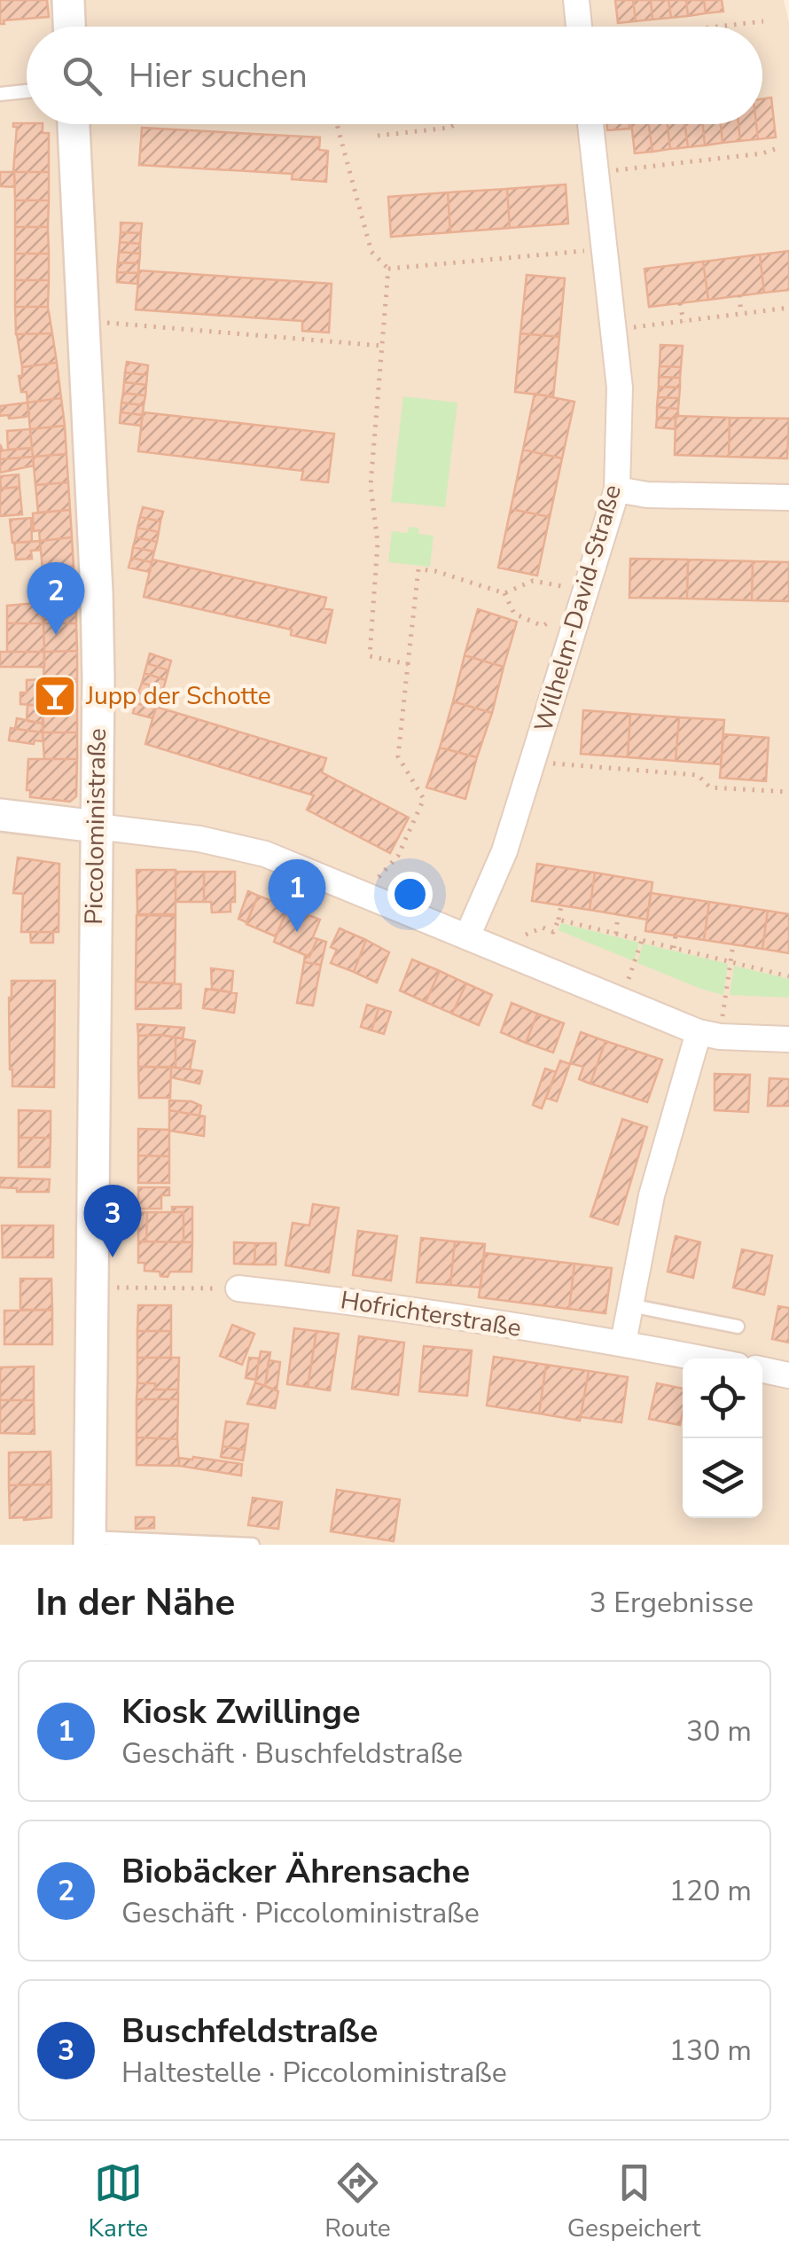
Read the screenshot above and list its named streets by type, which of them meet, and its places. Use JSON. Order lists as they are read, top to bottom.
{
  "streets": {
    "street": ["Wilhelm-David-Straße", "Piccoloministraße", "Hofrichterstraße"]
  },
  "places": {
    "bar": ["Jupp der Schotte"]
  },
  "page": {
    "search": "Hier suchen",
    "pins": ["2", "1", "3"],
    "heading": ["In der Nähe", "3 Ergebnisse"],
    "list": [
      {
        "mark": "1",
        "name": "Kiosk Zwillinge",
        "note": "Geschäft · Buschfeldstraße",
        "value": "30 m"
      },
      {
        "mark": "2",
        "name": "Biobäcker Ährensache",
        "note": "Geschäft · Piccoloministraße",
        "value": "120 m"
      },
      {
        "mark": "3",
        "name": "Buschfeldstraße",
        "note": "Haltestelle · Piccoloministraße",
        "value": "130 m"
      }
    ],
    "nav": ["Karte", "Route", "Gespeichert"]
  }
}
